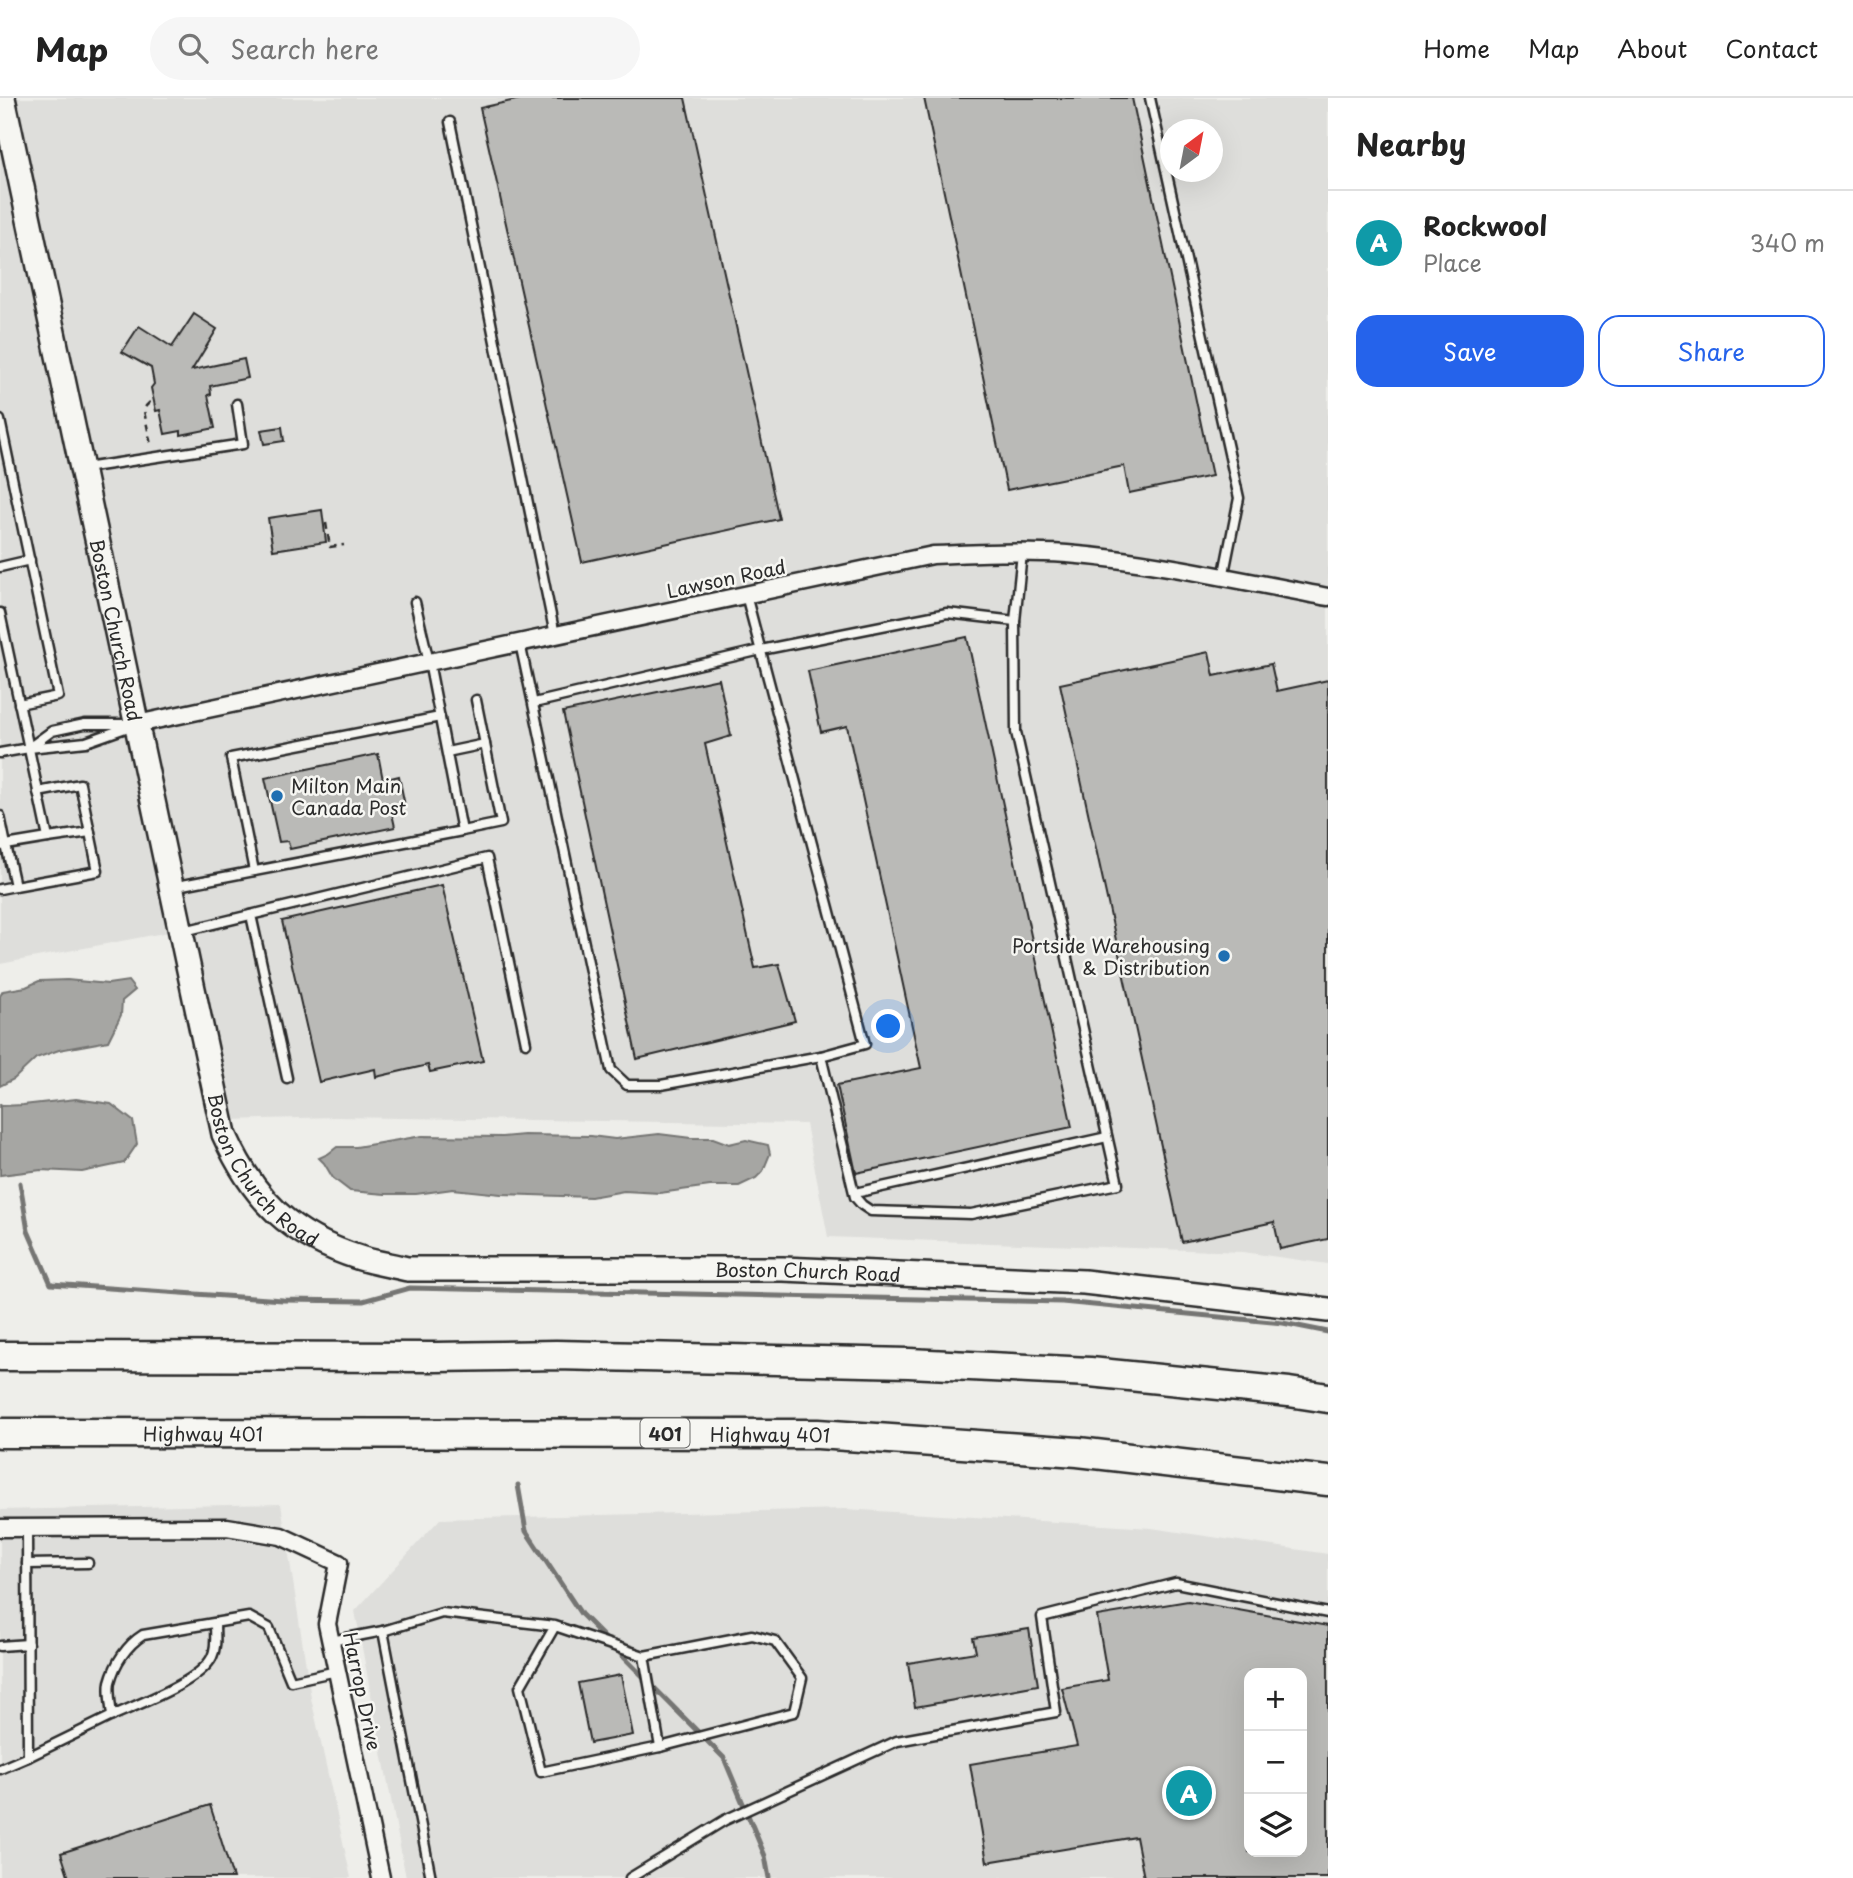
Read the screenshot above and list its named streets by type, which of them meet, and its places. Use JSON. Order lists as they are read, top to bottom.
{
  "streets": {
    "highway": ["Highway 401", "401"],
    "street": ["Lawson Road", "Boston Church Road", "Harrop Drive"]
  },
  "crossings": [
    ["Lawson Road", "Boston Church Road"]
  ],
  "places": ["Milton Main Canada Post", "Portside Warehousing & Distribution"],
  "north": "top right",
  "page": {
    "header": "Map",
    "search": "Search here",
    "nav": [
      "Home",
      "Map",
      "About",
      "Contact"
    ],
    "heading": "Nearby",
    "list": [
      {
        "mark": "A",
        "name": "Rockwool",
        "note": "Place",
        "value": "340 m"
      }
    ],
    "buttons": ["Save", "Share"],
    "map_buttons": ["+", "−"],
    "pins": "A"
  }
}
